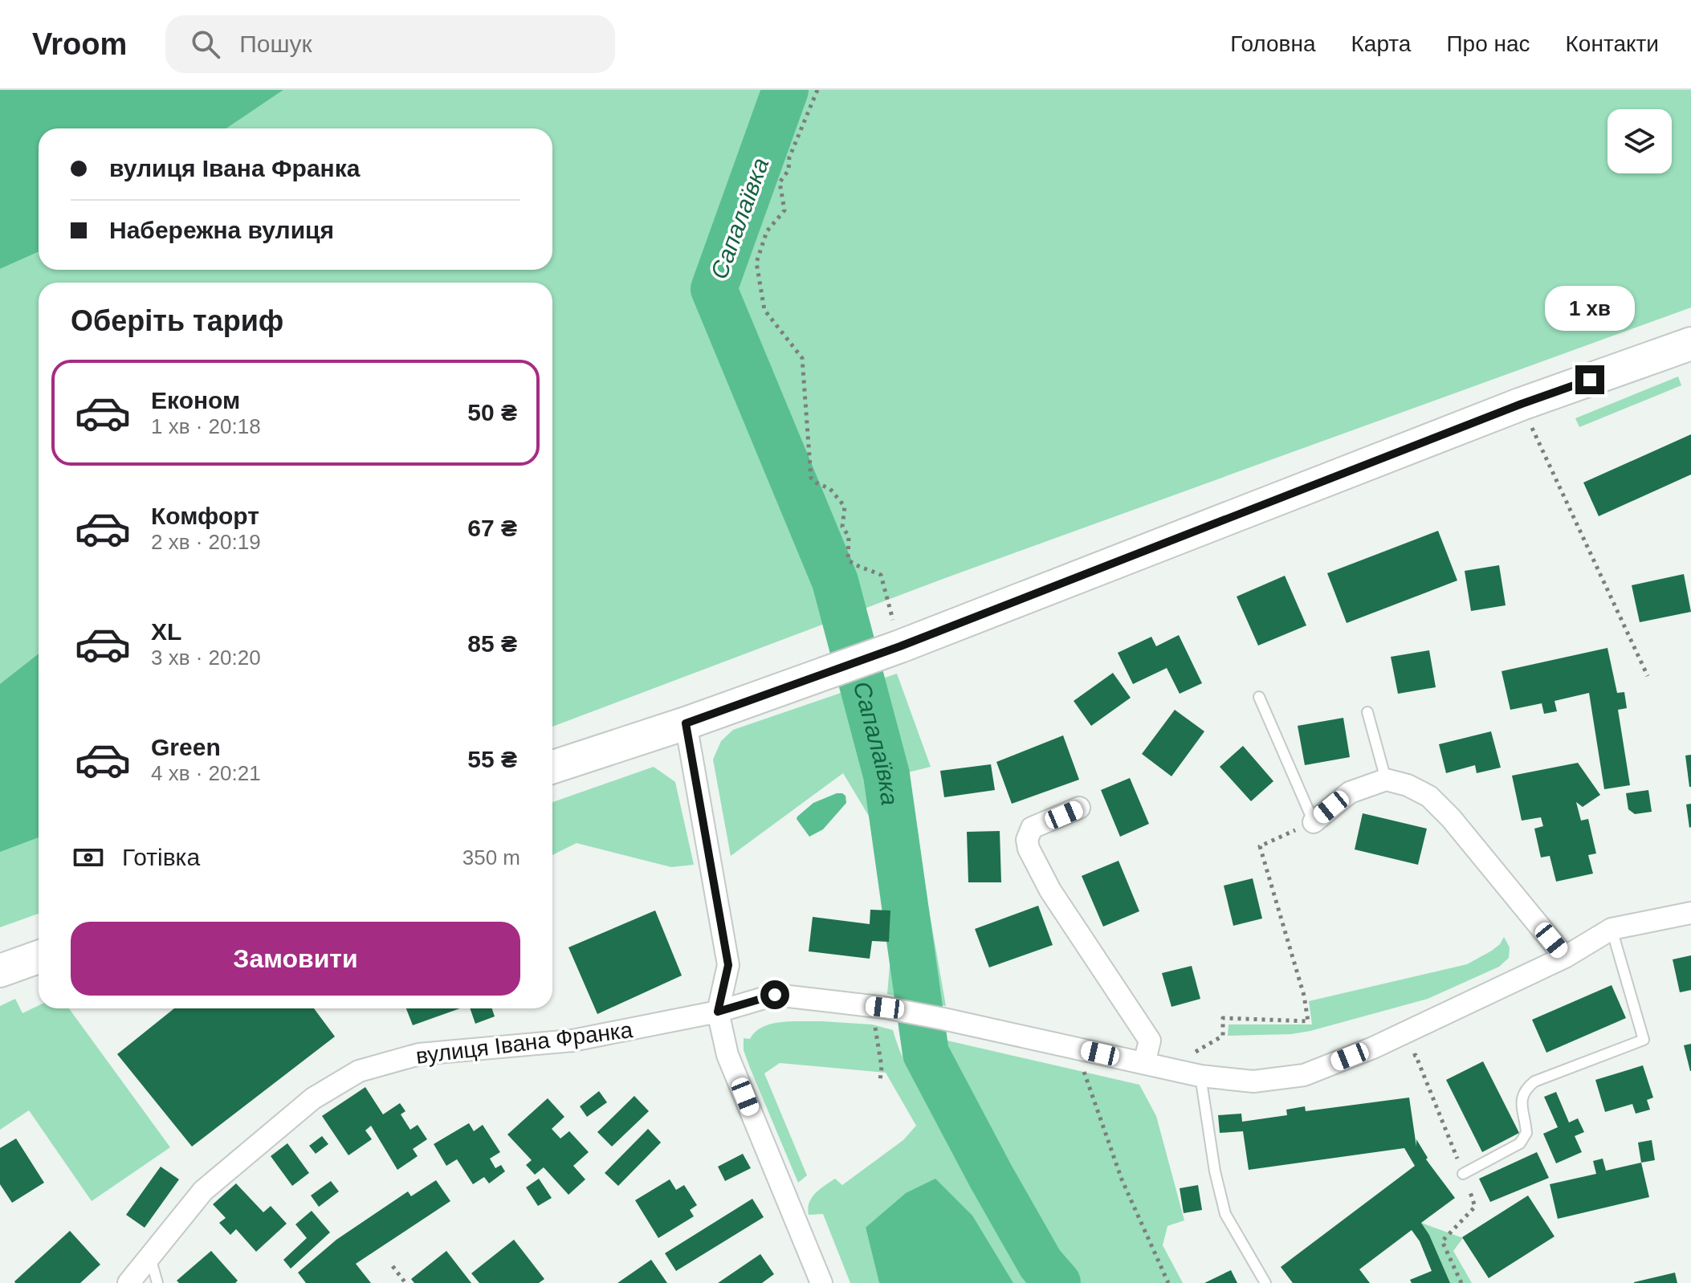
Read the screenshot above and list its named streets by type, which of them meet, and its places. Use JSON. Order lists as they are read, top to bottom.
{
  "streets": {
    "street": ["вулиця Івана Франка"]
  },
  "water": ["Сапалаївка"],
  "page": {
    "header": "Vroom",
    "search": "Пошук",
    "nav": [
      "Головна",
      "Карта",
      "Про нас",
      "Контакти"
    ],
    "banner": ["вулиця Івана Франка", "Набережна вулиця"],
    "heading": "Оберіть тариф",
    "bubble": "1 хв",
    "list": [
      {
        "name": "Економ",
        "note": "1 хв · 20:18",
        "value": "50 ₴"
      },
      {
        "name": "Комфорт",
        "note": "2 хв · 20:19",
        "value": "67 ₴"
      },
      {
        "name": "XL",
        "note": "3 хв · 20:20",
        "value": "85 ₴"
      },
      {
        "name": "Green",
        "note": "4 хв · 20:21",
        "value": "55 ₴"
      }
    ],
    "pay": ["Готівка", "350 m"],
    "buttons": "Замовити"
  }
}
